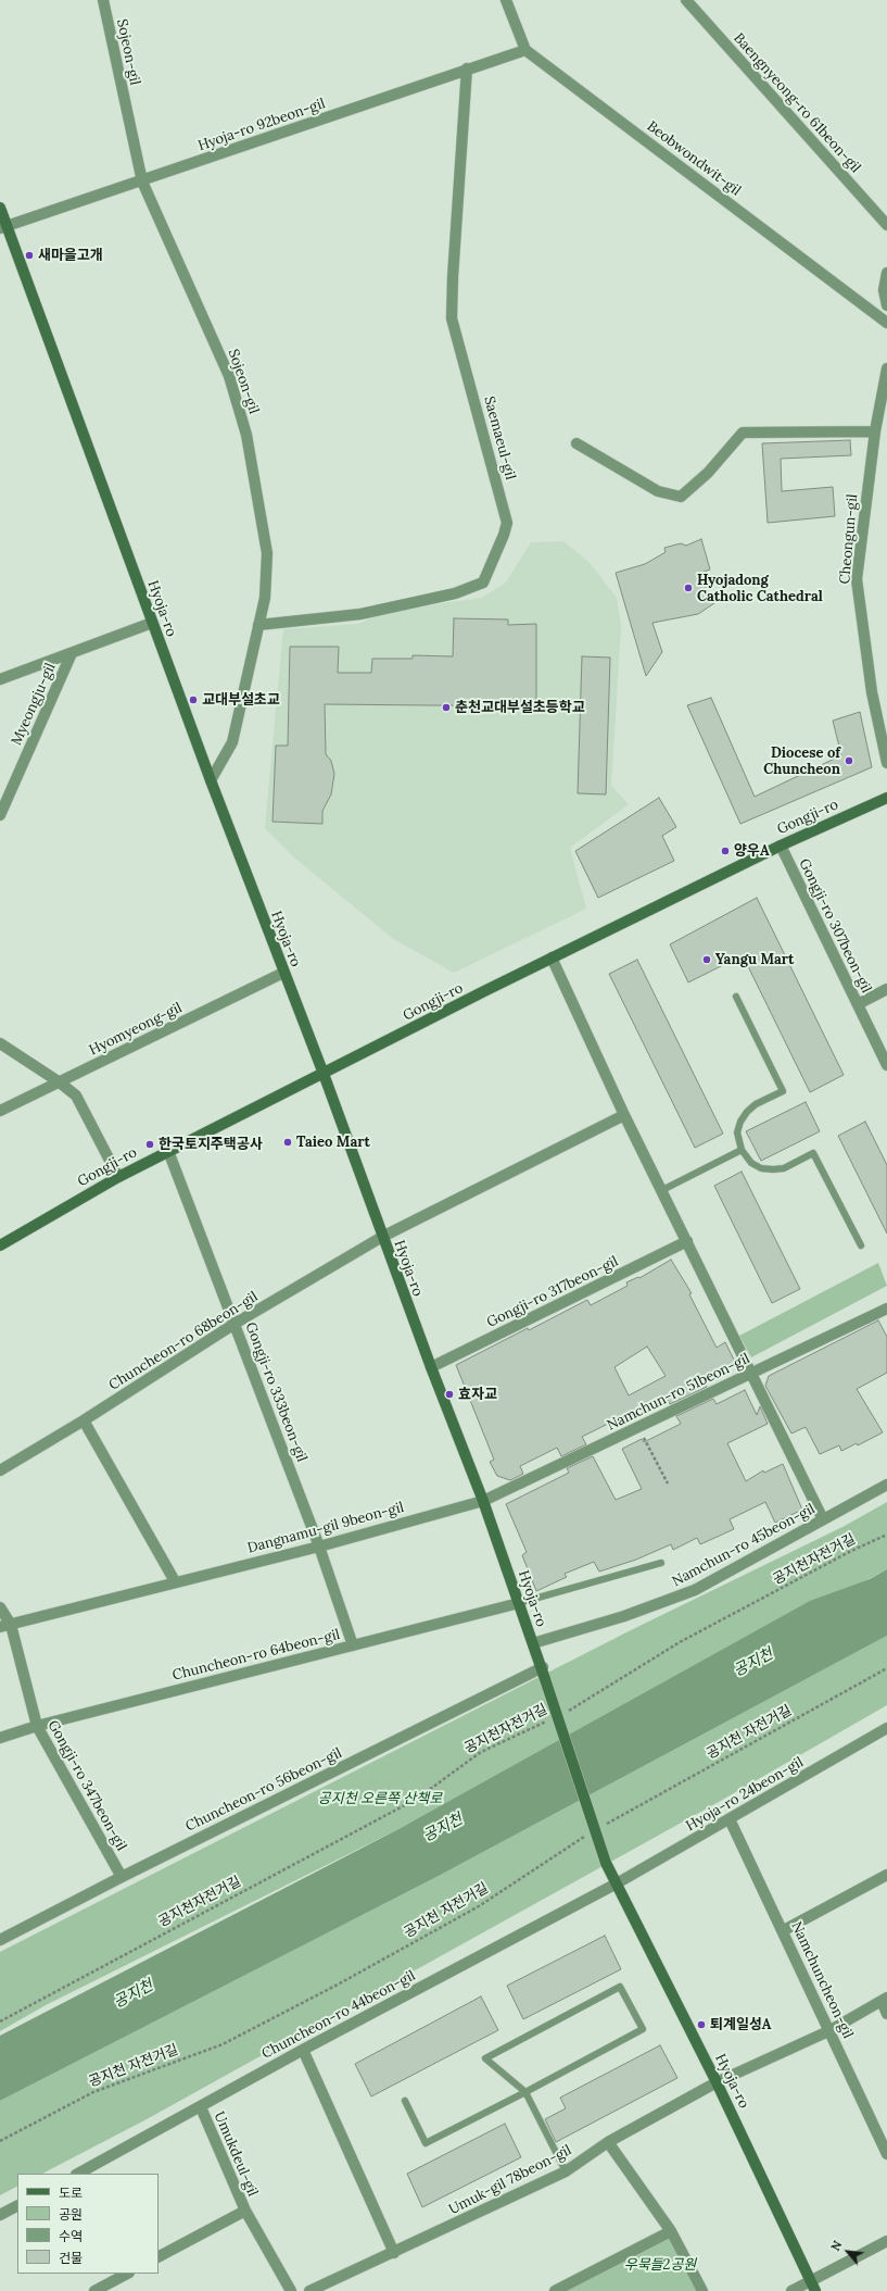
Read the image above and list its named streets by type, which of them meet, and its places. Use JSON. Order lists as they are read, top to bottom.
{
  "streets": {
    "street": [
      "Sojeon-gil",
      "Baengnyeong-ro 61beon-gil",
      "Hyoja-ro 92beon-gil",
      "Beobwondwit-gil",
      "Saemaeul-gil",
      "Cheongun-gil",
      "Hyoja-ro",
      "Myeongju-gil",
      "Gongji-ro",
      "Gongji-ro 307beon-gil",
      "Hyomyeong-gil",
      "Gongji-ro 317beon-gil",
      "Chuncheon-ro 68beon-gil",
      "Gongji-ro 333beon-gil",
      "Namchun-ro 51beon-gil",
      "Dangnamu-gil 9beon-gil",
      "Namchun-ro 45beon-gil",
      "Chuncheon-ro 64beon-gil",
      "Gongji-ro 347beon-gil",
      "Chuncheon-ro 56beon-gil",
      "Hyoja-ro 24beon-gil",
      "Namchuncheon-gil",
      "Chuncheon-ro 44beon-gil",
      "Umukdeul-gil",
      "Umuk-gil 78beon-gil"
    ],
    "path": ["공지천자전거길", "공지천 자전거길"]
  },
  "crossings": [
    ["Sojeon-gil", "Hyoja-ro 92beon-gil"],
    ["Sojeon-gil", "Saemaeul-gil"],
    ["Sojeon-gil", "Hyoja-ro"],
    ["Hyoja-ro 92beon-gil", "Beobwondwit-gil"],
    ["Hyoja-ro 92beon-gil", "Saemaeul-gil"],
    ["Hyoja-ro 92beon-gil", "Hyoja-ro"],
    ["Hyoja-ro", "Gongji-ro"],
    ["Hyoja-ro", "Hyomyeong-gil"],
    ["Hyoja-ro", "Gongji-ro 317beon-gil"],
    ["Hyoja-ro", "Chuncheon-ro 68beon-gil"],
    ["Hyoja-ro", "Namchun-ro 51beon-gil"],
    ["Hyoja-ro", "Dangnamu-gil 9beon-gil"],
    ["Hyoja-ro", "Namchun-ro 45beon-gil"],
    ["Hyoja-ro", "Chuncheon-ro 64beon-gil"],
    ["Hyoja-ro", "Chuncheon-ro 56beon-gil"],
    ["Hyoja-ro", "Hyoja-ro 24beon-gil"],
    ["Hyoja-ro", "Chuncheon-ro 44beon-gil"],
    ["Hyoja-ro", "Umuk-gil 78beon-gil"],
    ["Gongji-ro", "Gongji-ro 307beon-gil"],
    ["Gongji-ro", "Gongji-ro 333beon-gil"],
    ["Chuncheon-ro 68beon-gil", "Gongji-ro 333beon-gil"],
    ["Gongji-ro 333beon-gil", "Dangnamu-gil 9beon-gil"],
    ["Gongji-ro 333beon-gil", "Chuncheon-ro 64beon-gil"],
    ["Namchun-ro 51beon-gil", "Dangnamu-gil 9beon-gil"],
    ["Dangnamu-gil 9beon-gil", "Gongji-ro 347beon-gil"],
    ["Namchun-ro 45beon-gil", "Chuncheon-ro 64beon-gil"],
    ["Chuncheon-ro 64beon-gil", "Gongji-ro 347beon-gil"],
    ["Gongji-ro 347beon-gil", "Chuncheon-ro 56beon-gil"],
    ["Hyoja-ro 24beon-gil", "Namchuncheon-gil"],
    ["Hyoja-ro 24beon-gil", "Chuncheon-ro 44beon-gil"],
    ["Namchuncheon-gil", "Umuk-gil 78beon-gil"],
    ["Chuncheon-ro 44beon-gil", "Umukdeul-gil"]
  ],
  "water": ["공지천"],
  "parks": ["공지천 오른쪽 산책로", "우묵들2공원"],
  "places": [
    "새마을고개",
    "Hyojadong Catholic Cathedral",
    "교대부설초교",
    "춘천교대부설초등학교",
    "Diocese of Chuncheon",
    "양우A",
    "Yangu Mart",
    "Taieo Mart",
    "한국토지주택공사",
    "효자교",
    "퇴계일성A"
  ],
  "legend": [
    "도로",
    "공원",
    "수역",
    "건물"
  ],
  "north": "top left"
}
